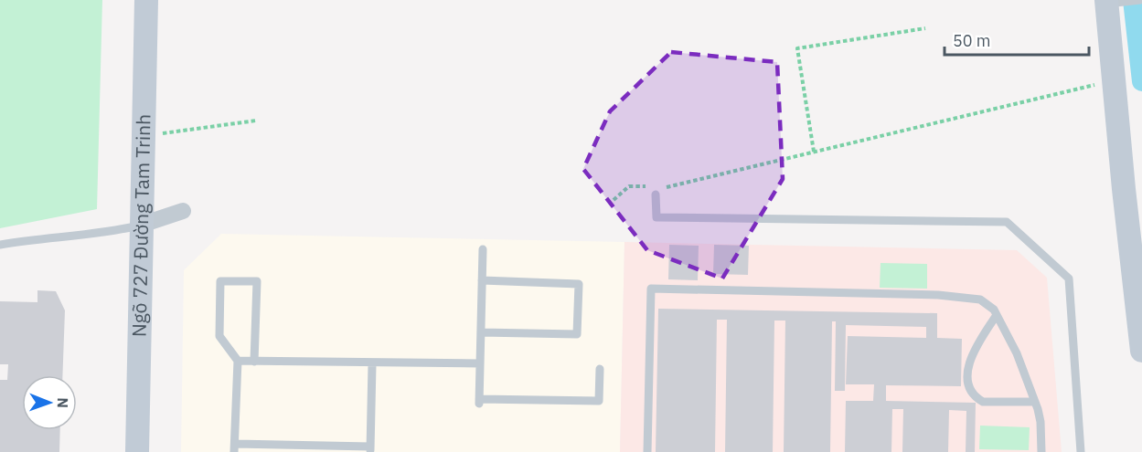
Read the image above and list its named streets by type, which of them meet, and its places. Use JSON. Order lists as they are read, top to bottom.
{
  "streets": {
    "street": ["Ngõ 727 Đường Tam Trinh"]
  },
  "scale_bar": "50 m",
  "north": "right"
}
